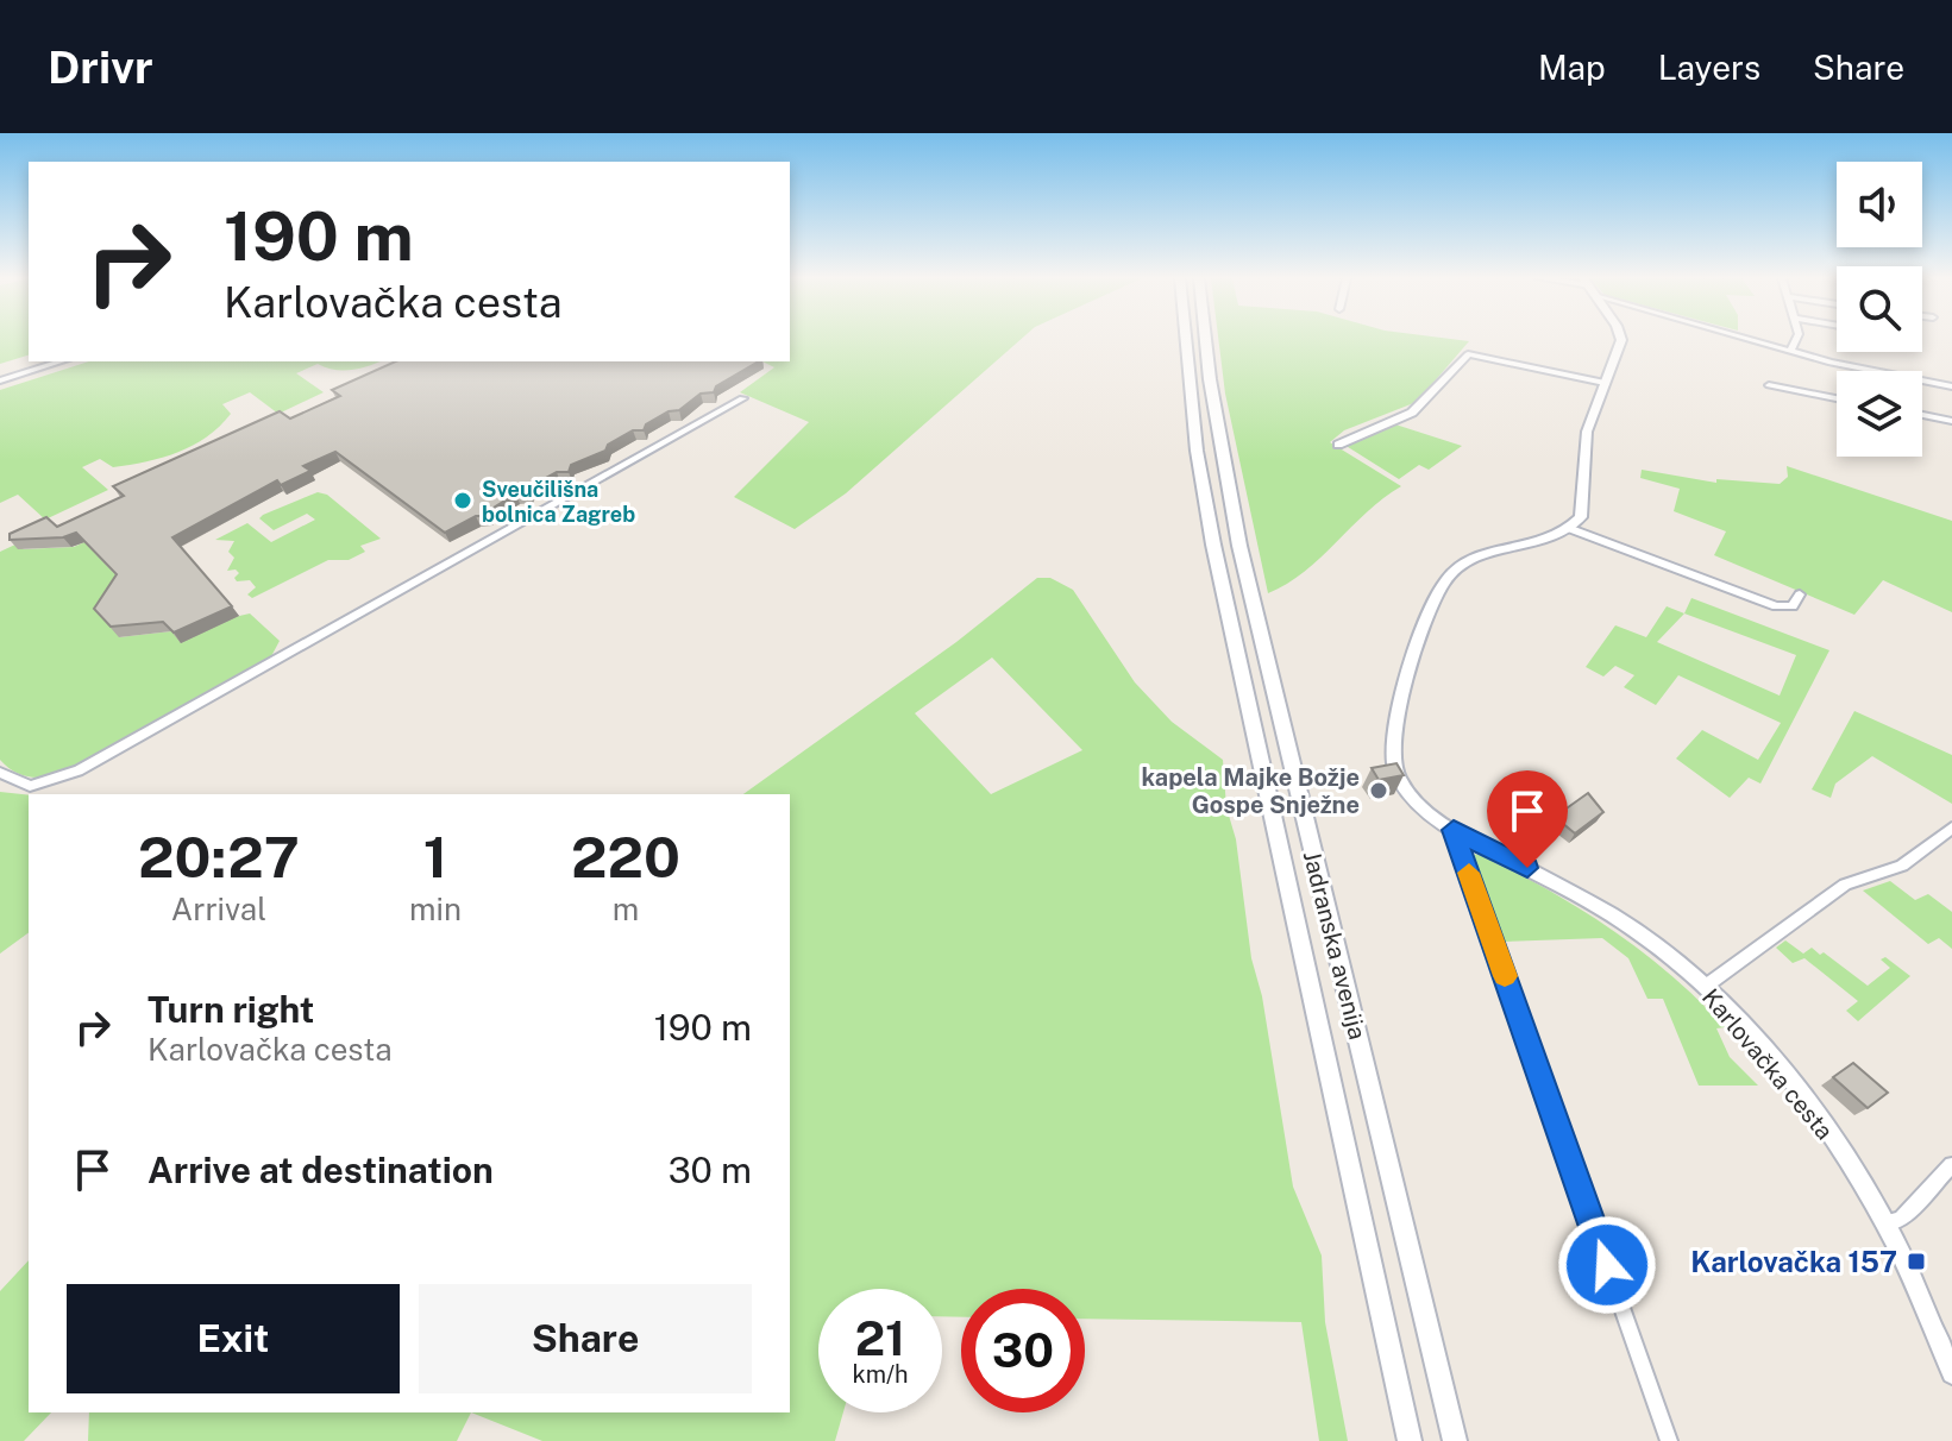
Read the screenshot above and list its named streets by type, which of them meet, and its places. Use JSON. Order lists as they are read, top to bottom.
{
  "streets": {
    "main road": ["Jadranska avenija"],
    "street": ["Karlovačka cesta"]
  },
  "places": {
    "other": ["Sveučilišna bolnica Zagreb", "kapela Majke Božje Gospe Snježne"],
    "transit": ["Karlovačka 157"]
  },
  "page": {
    "header": "Drivr",
    "nav": ["Map", "Layers", "Share"],
    "turn": ["190 m", "Karlovačka cesta"],
    "eta": [
      "20:27",
      "Arrival",
      "1",
      "min",
      "220",
      "m"
    ],
    "list": [
      {
        "name": "Turn right",
        "note": "Karlovačka cesta",
        "value": "190 m"
      },
      {
        "name": "Arrive at destination",
        "value": "30 m"
      }
    ],
    "buttons": ["Exit", "Share"],
    "speed": "21 km/h",
    "limit": "30"
  }
}
